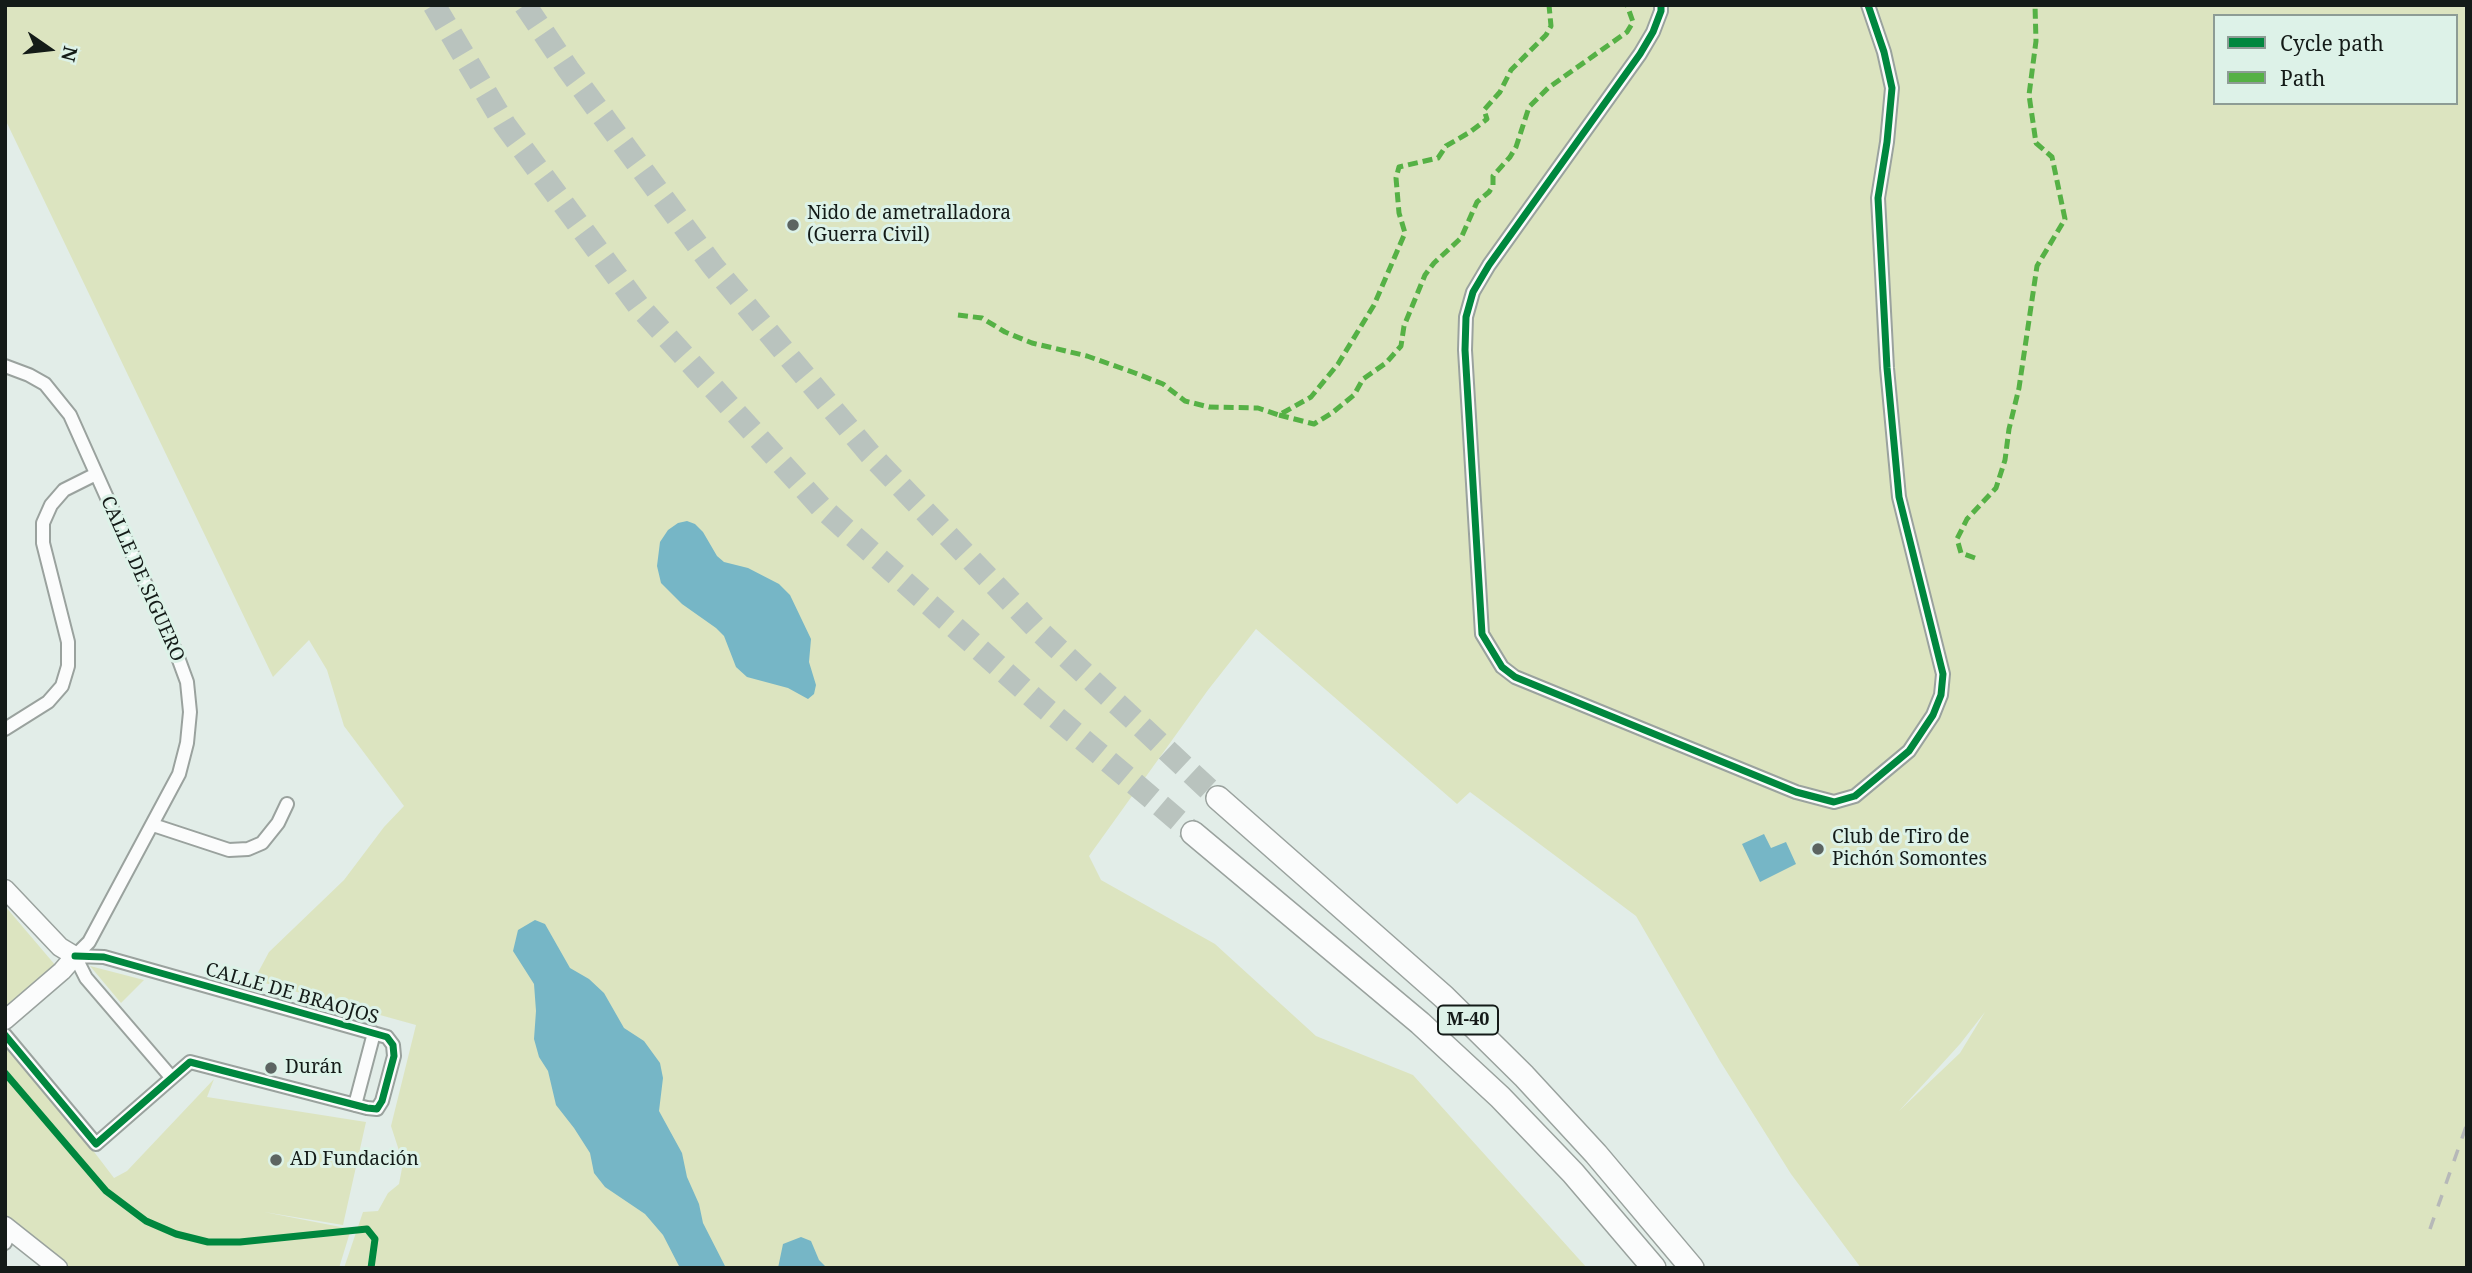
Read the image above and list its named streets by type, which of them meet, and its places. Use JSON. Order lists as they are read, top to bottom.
{
  "streets": {
    "highway": ["M-40"],
    "street": ["CALLE DE SIGUERO", "CALLE DE BRAOJOS"]
  },
  "crossings": [
    ["CALLE DE SIGUERO", "CALLE DE BRAOJOS"]
  ],
  "places": [
    "Nido de ametralladora (Guerra Civil)",
    "Club de Tiro de Pichón Somontes",
    "Durán",
    "AD Fundación"
  ],
  "legend": ["Cycle path", "Path"],
  "north": "right"
}
